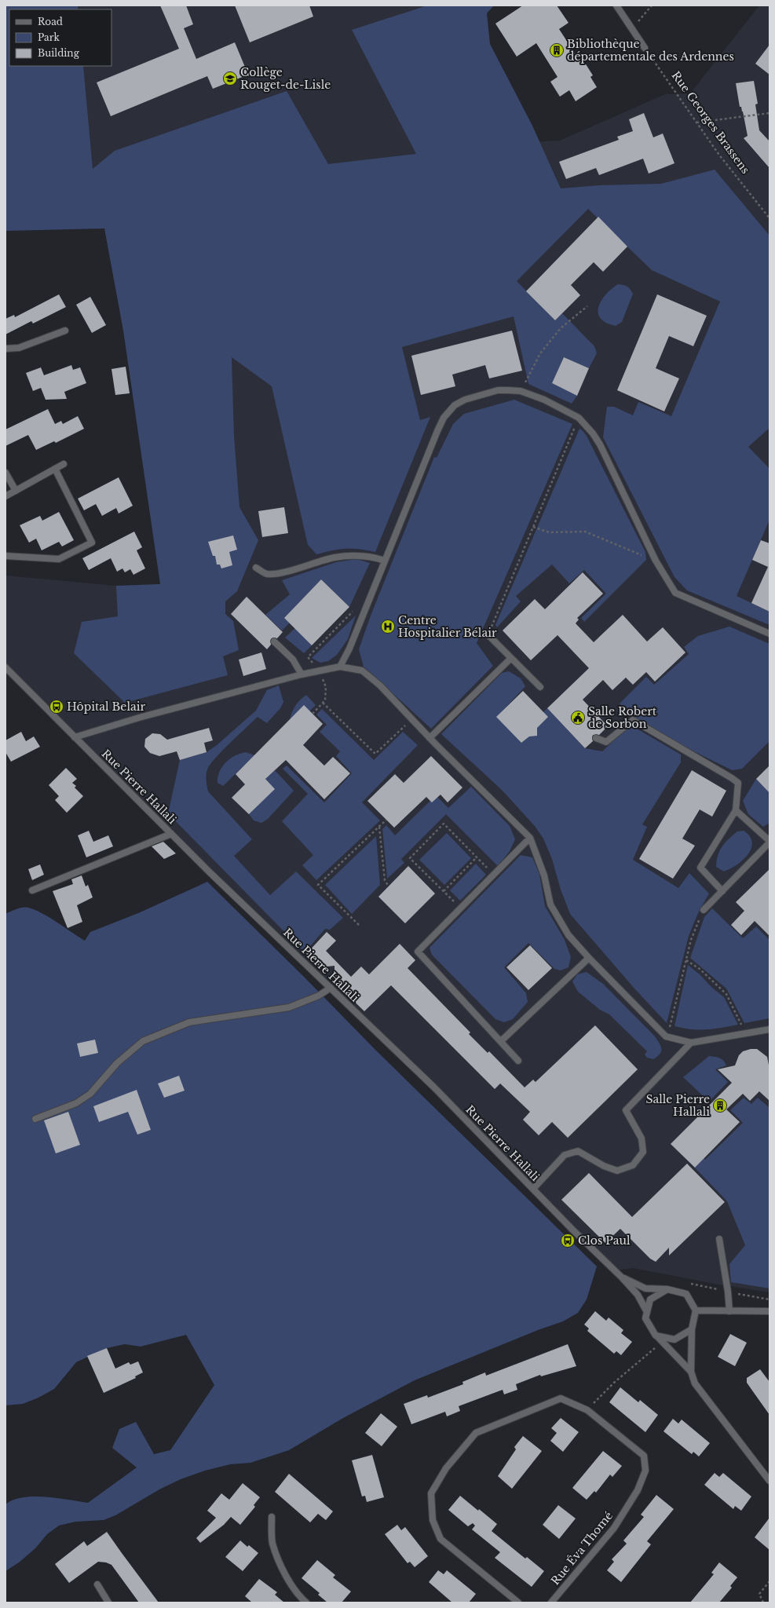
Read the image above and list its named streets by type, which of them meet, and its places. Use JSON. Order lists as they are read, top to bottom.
{
  "streets": {
    "street": ["Rue Pierre Hallali", "Rue Éva Thomé"],
    "path": ["Rue Georges Brassens"]
  },
  "places": {
    "building": ["Bibliothèque départementale des Ardennes", "Salle Pierre Hallali"],
    "school or university": ["Collège Rouget-de-Lisle"],
    "hospital": ["Centre Hospitalier Bélair"],
    "bus stop": ["Hôpital Belair", "Clos Paul"],
    "public building": ["Salle Robert de Sorbon"]
  },
  "legend": ["Road", "Park", "Building"]
}
